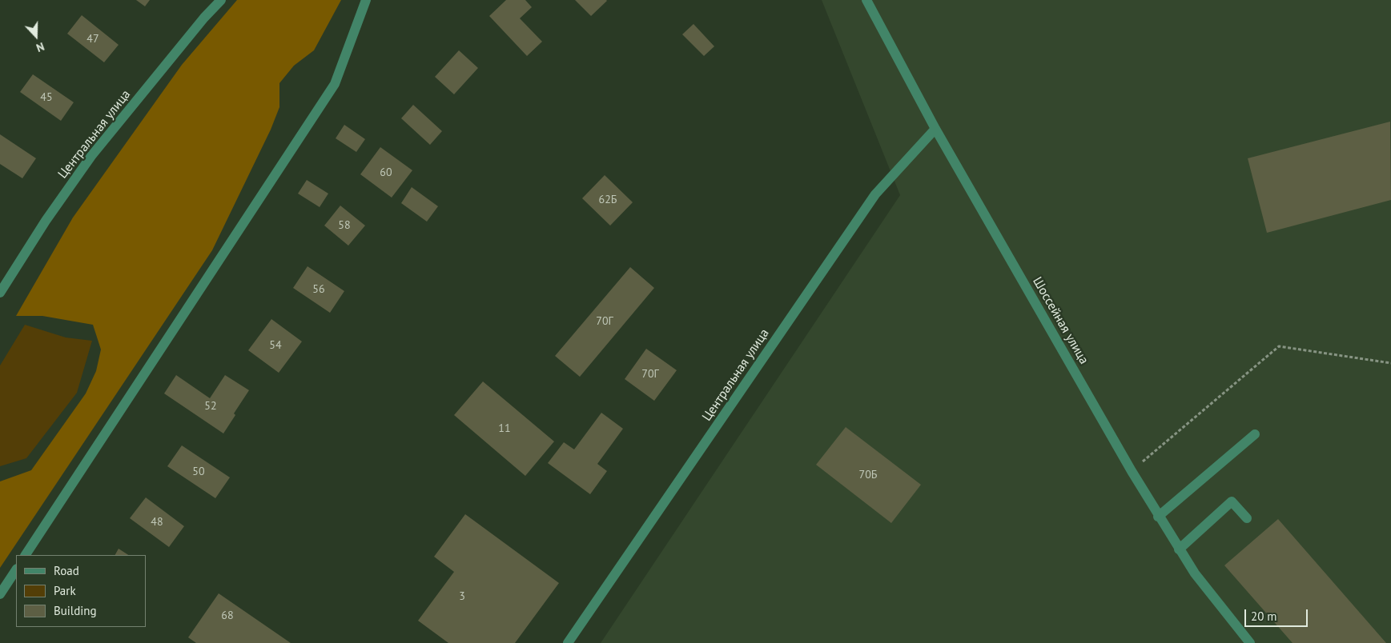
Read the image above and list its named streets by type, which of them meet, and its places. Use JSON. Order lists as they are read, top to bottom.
{
  "streets": {
    "street": ["Центральная улица", "Шоссейная улица"]
  },
  "crossings": [
    ["Центральная улица", "Шоссейная улица"]
  ],
  "house_numbers": [
    "47",
    "45",
    "60",
    "62Б",
    "58",
    "56",
    "70Г",
    "54",
    "70Г",
    "52",
    "11",
    "50",
    "70Б",
    "48",
    "3",
    "68"
  ],
  "legend": ["Road", "Park", "Building"],
  "scale_bar": "20 m",
  "north": "bottom"
}
